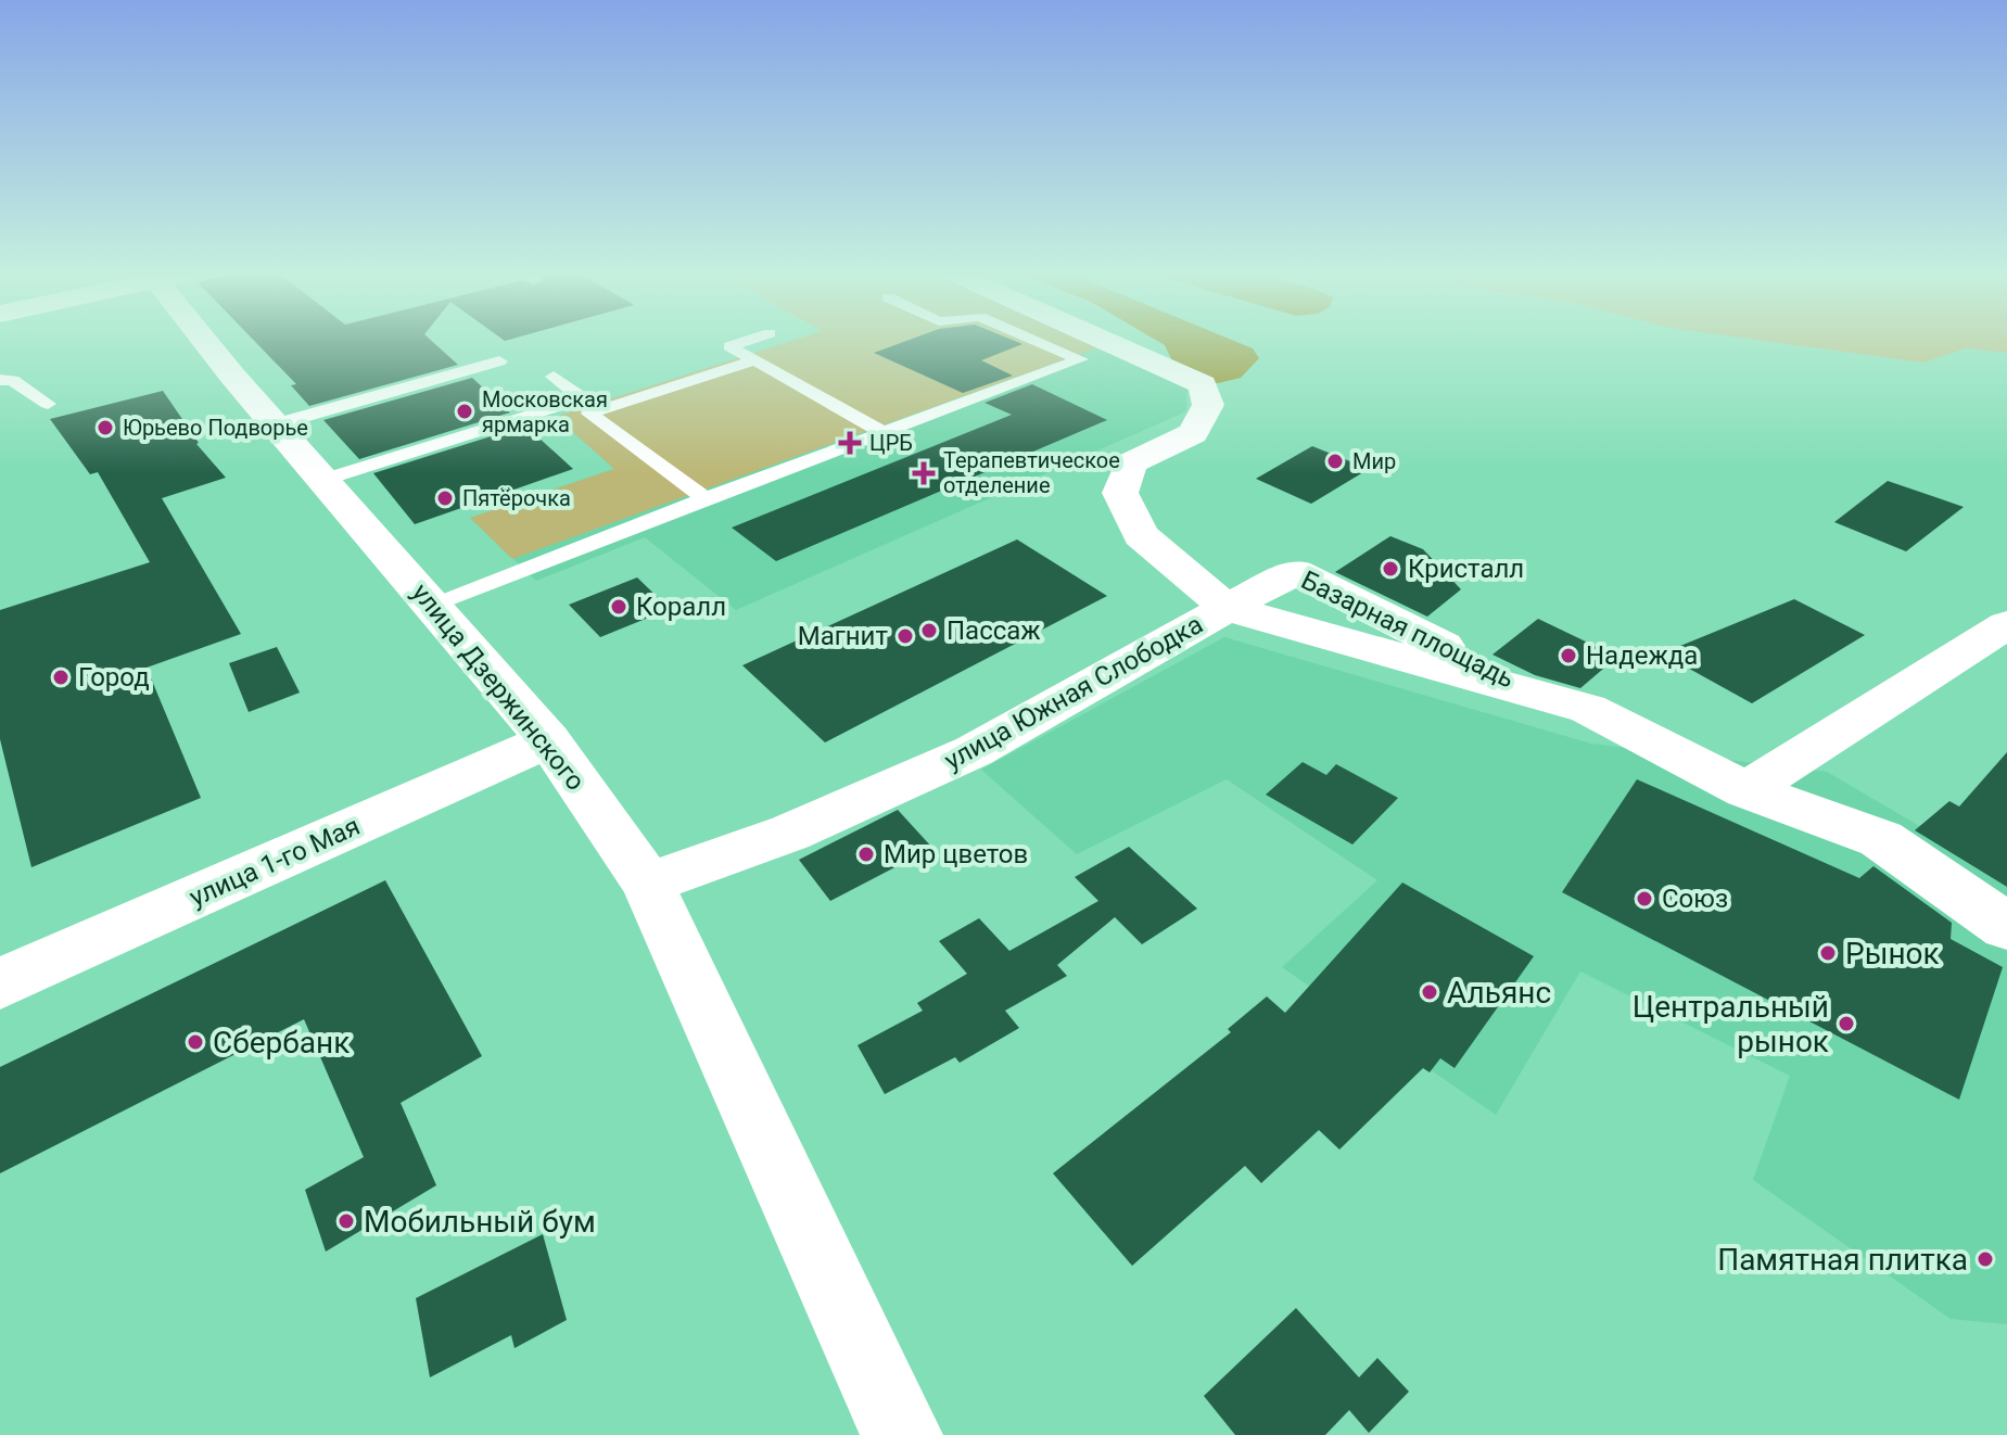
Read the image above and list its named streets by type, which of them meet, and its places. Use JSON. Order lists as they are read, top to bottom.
{
  "streets": {
    "street": ["улица Дзержинского", "улица Южная Слободка", "улица 1-го Мая"]
  },
  "crossings": [
    ["улица Дзержинского", "улица Южная Слободка"],
    ["улица Дзержинского", "улица 1-го Мая"]
  ],
  "places": {
    "other": [
      "Московская ярмарка",
      "Юрьево Подворье",
      "Мир",
      "Пятёрочка",
      "Кристалл",
      "Коралл",
      "Пассаж",
      "Магнит",
      "Надежда",
      "Город",
      "Мир цветов",
      "Союз",
      "Рынок",
      "Альянс",
      "Центральный рынок",
      "Сбербанк",
      "Мобильный бум",
      "Памятная плитка"
    ],
    "health": ["ЦРБ", "Терапевтическое отделение"]
  }
}
